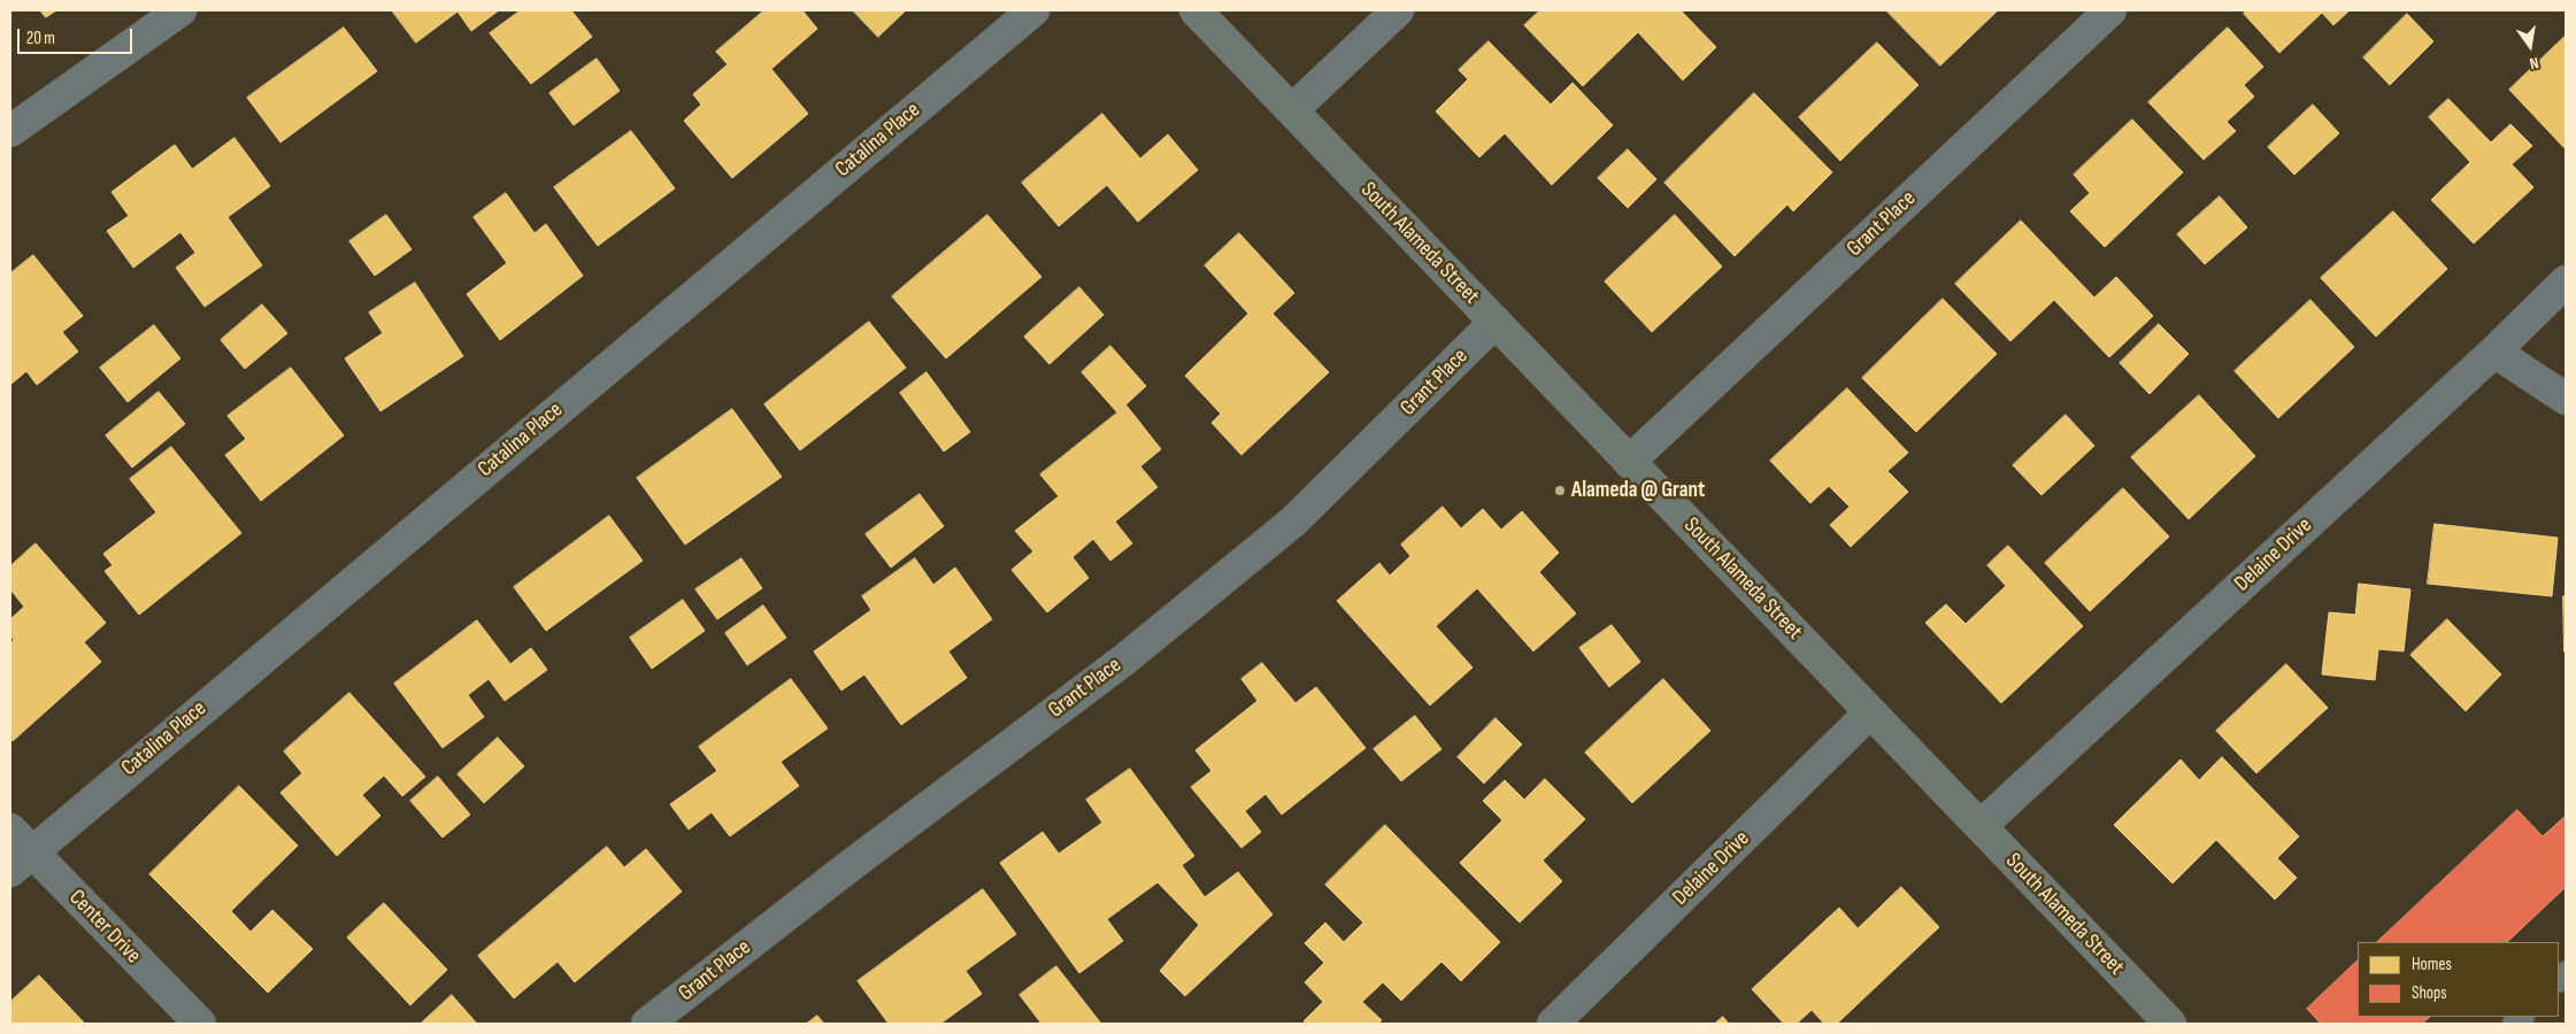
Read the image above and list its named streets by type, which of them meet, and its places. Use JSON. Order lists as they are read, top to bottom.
{
  "streets": {
    "main road": ["South Alameda Street"],
    "street": [
      "Catalina Place",
      "Grant Place",
      "Delaine Drive",
      "Center Drive"
    ]
  },
  "crossings": [
    ["Catalina Place", "Center Drive"],
    ["Grant Place", "South Alameda Street"],
    ["South Alameda Street", "Delaine Drive"]
  ],
  "places": ["Alameda @ Grant"],
  "legend": ["Homes", "Shops"],
  "scale_bar": "20 m",
  "north": "bottom"
}
